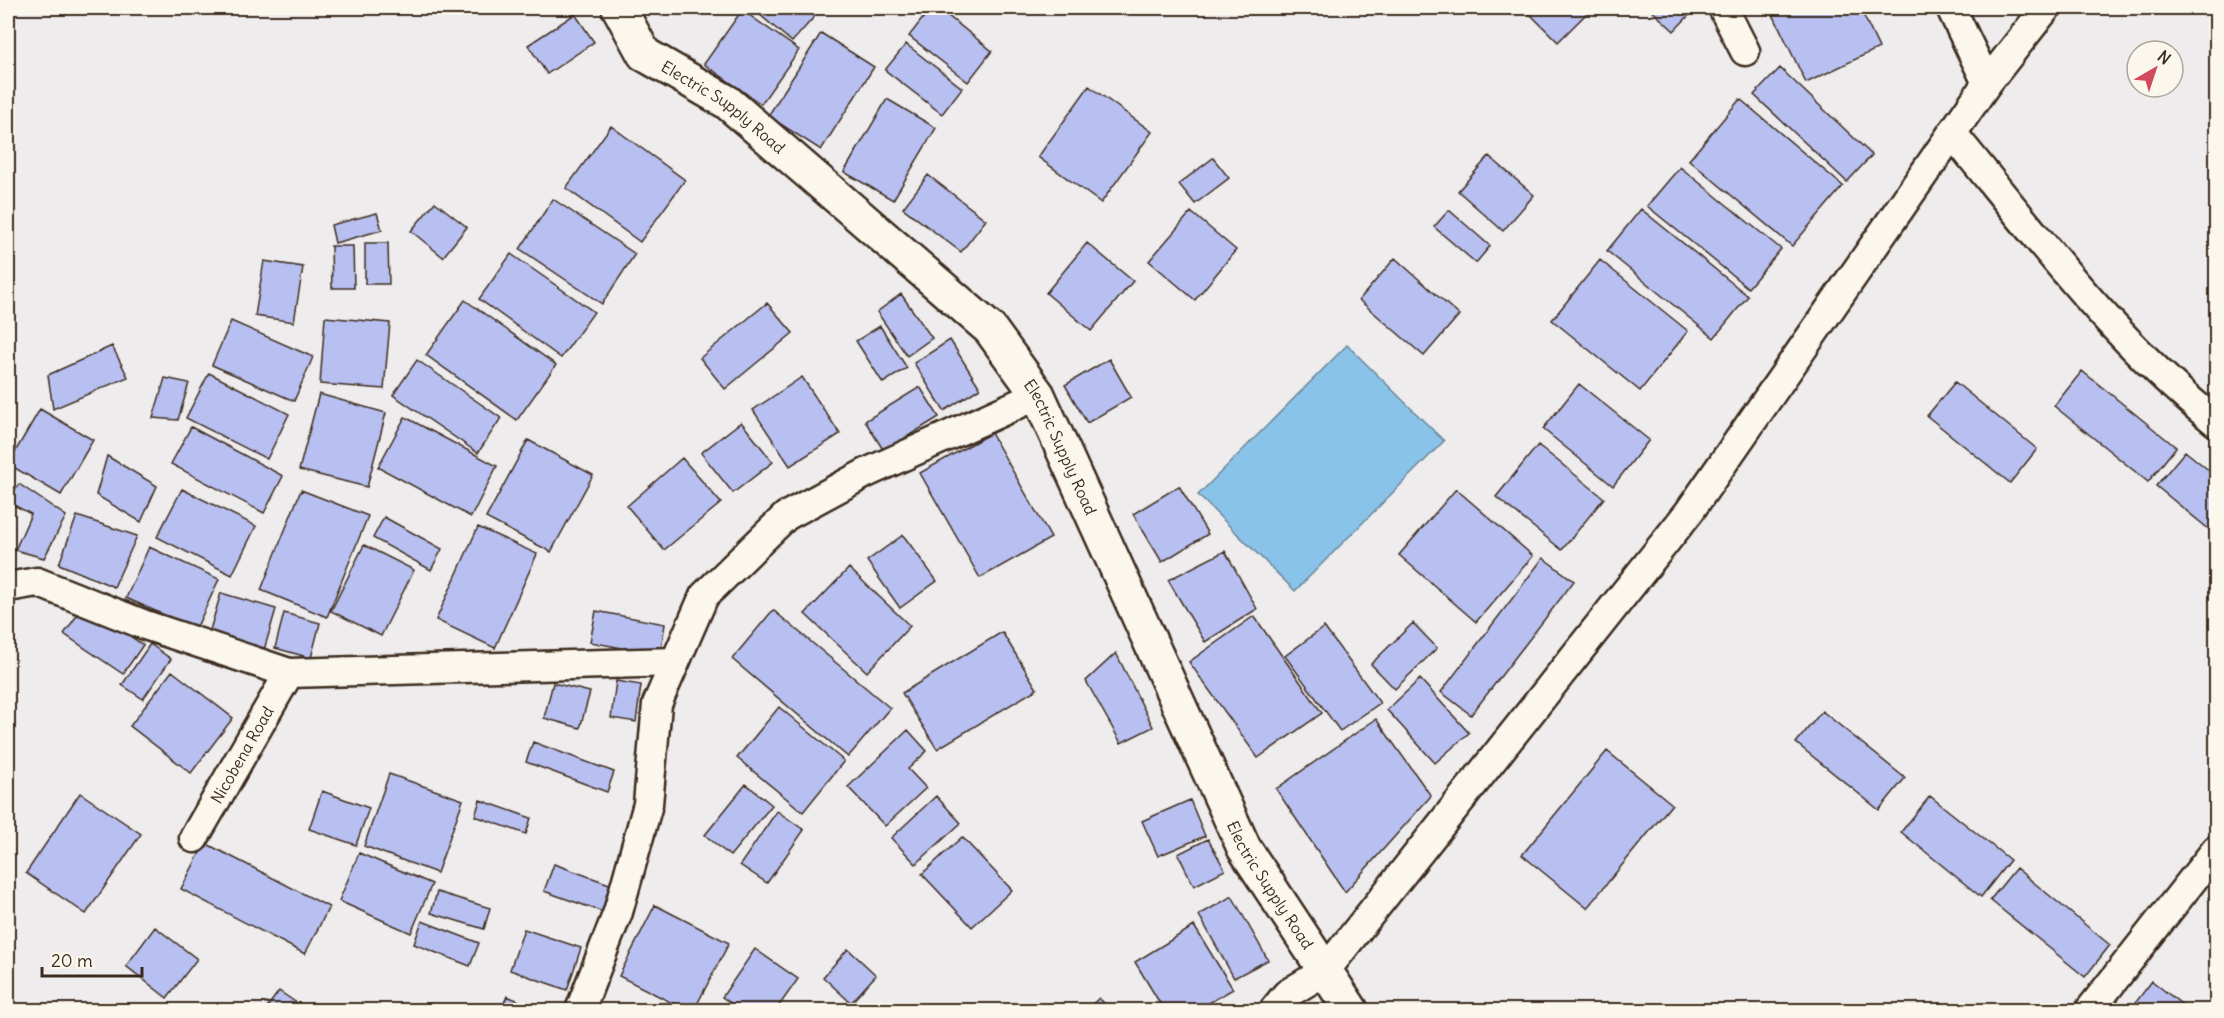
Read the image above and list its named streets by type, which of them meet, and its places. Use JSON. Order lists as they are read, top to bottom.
{
  "streets": {
    "main road": ["Electric Supply Road"],
    "street": ["Nicobena Road"]
  },
  "scale_bar": "20 m",
  "north": "top right"
}
